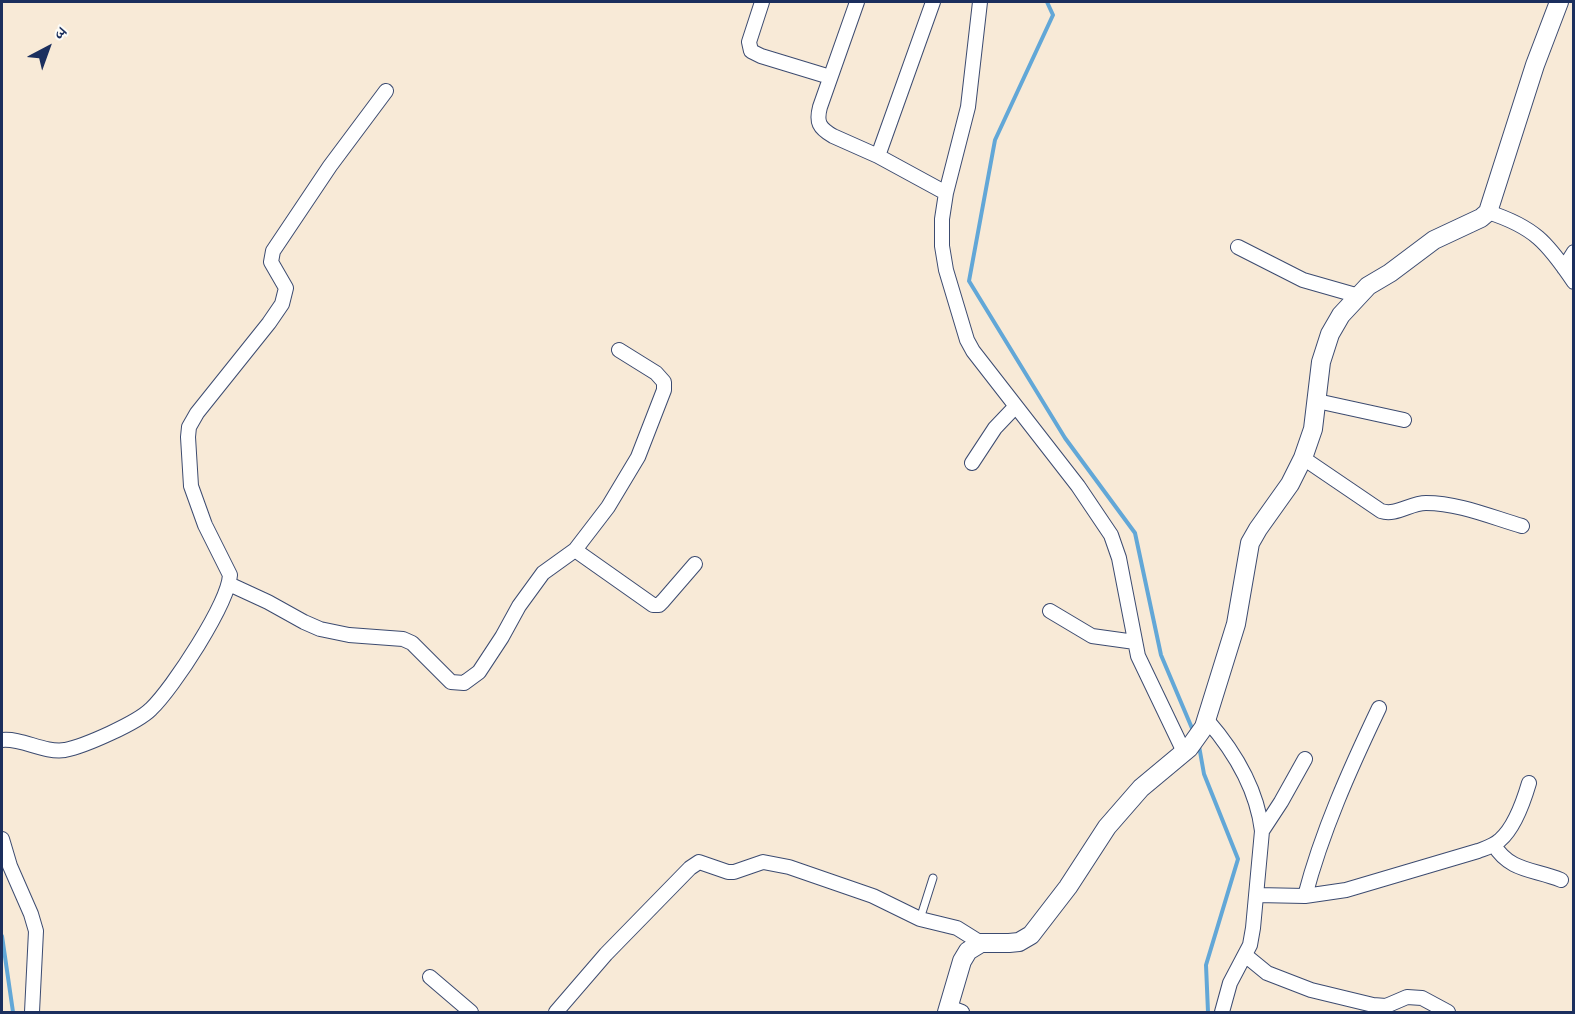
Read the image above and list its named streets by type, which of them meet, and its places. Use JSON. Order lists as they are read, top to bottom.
{
  "north": "top right"
}
